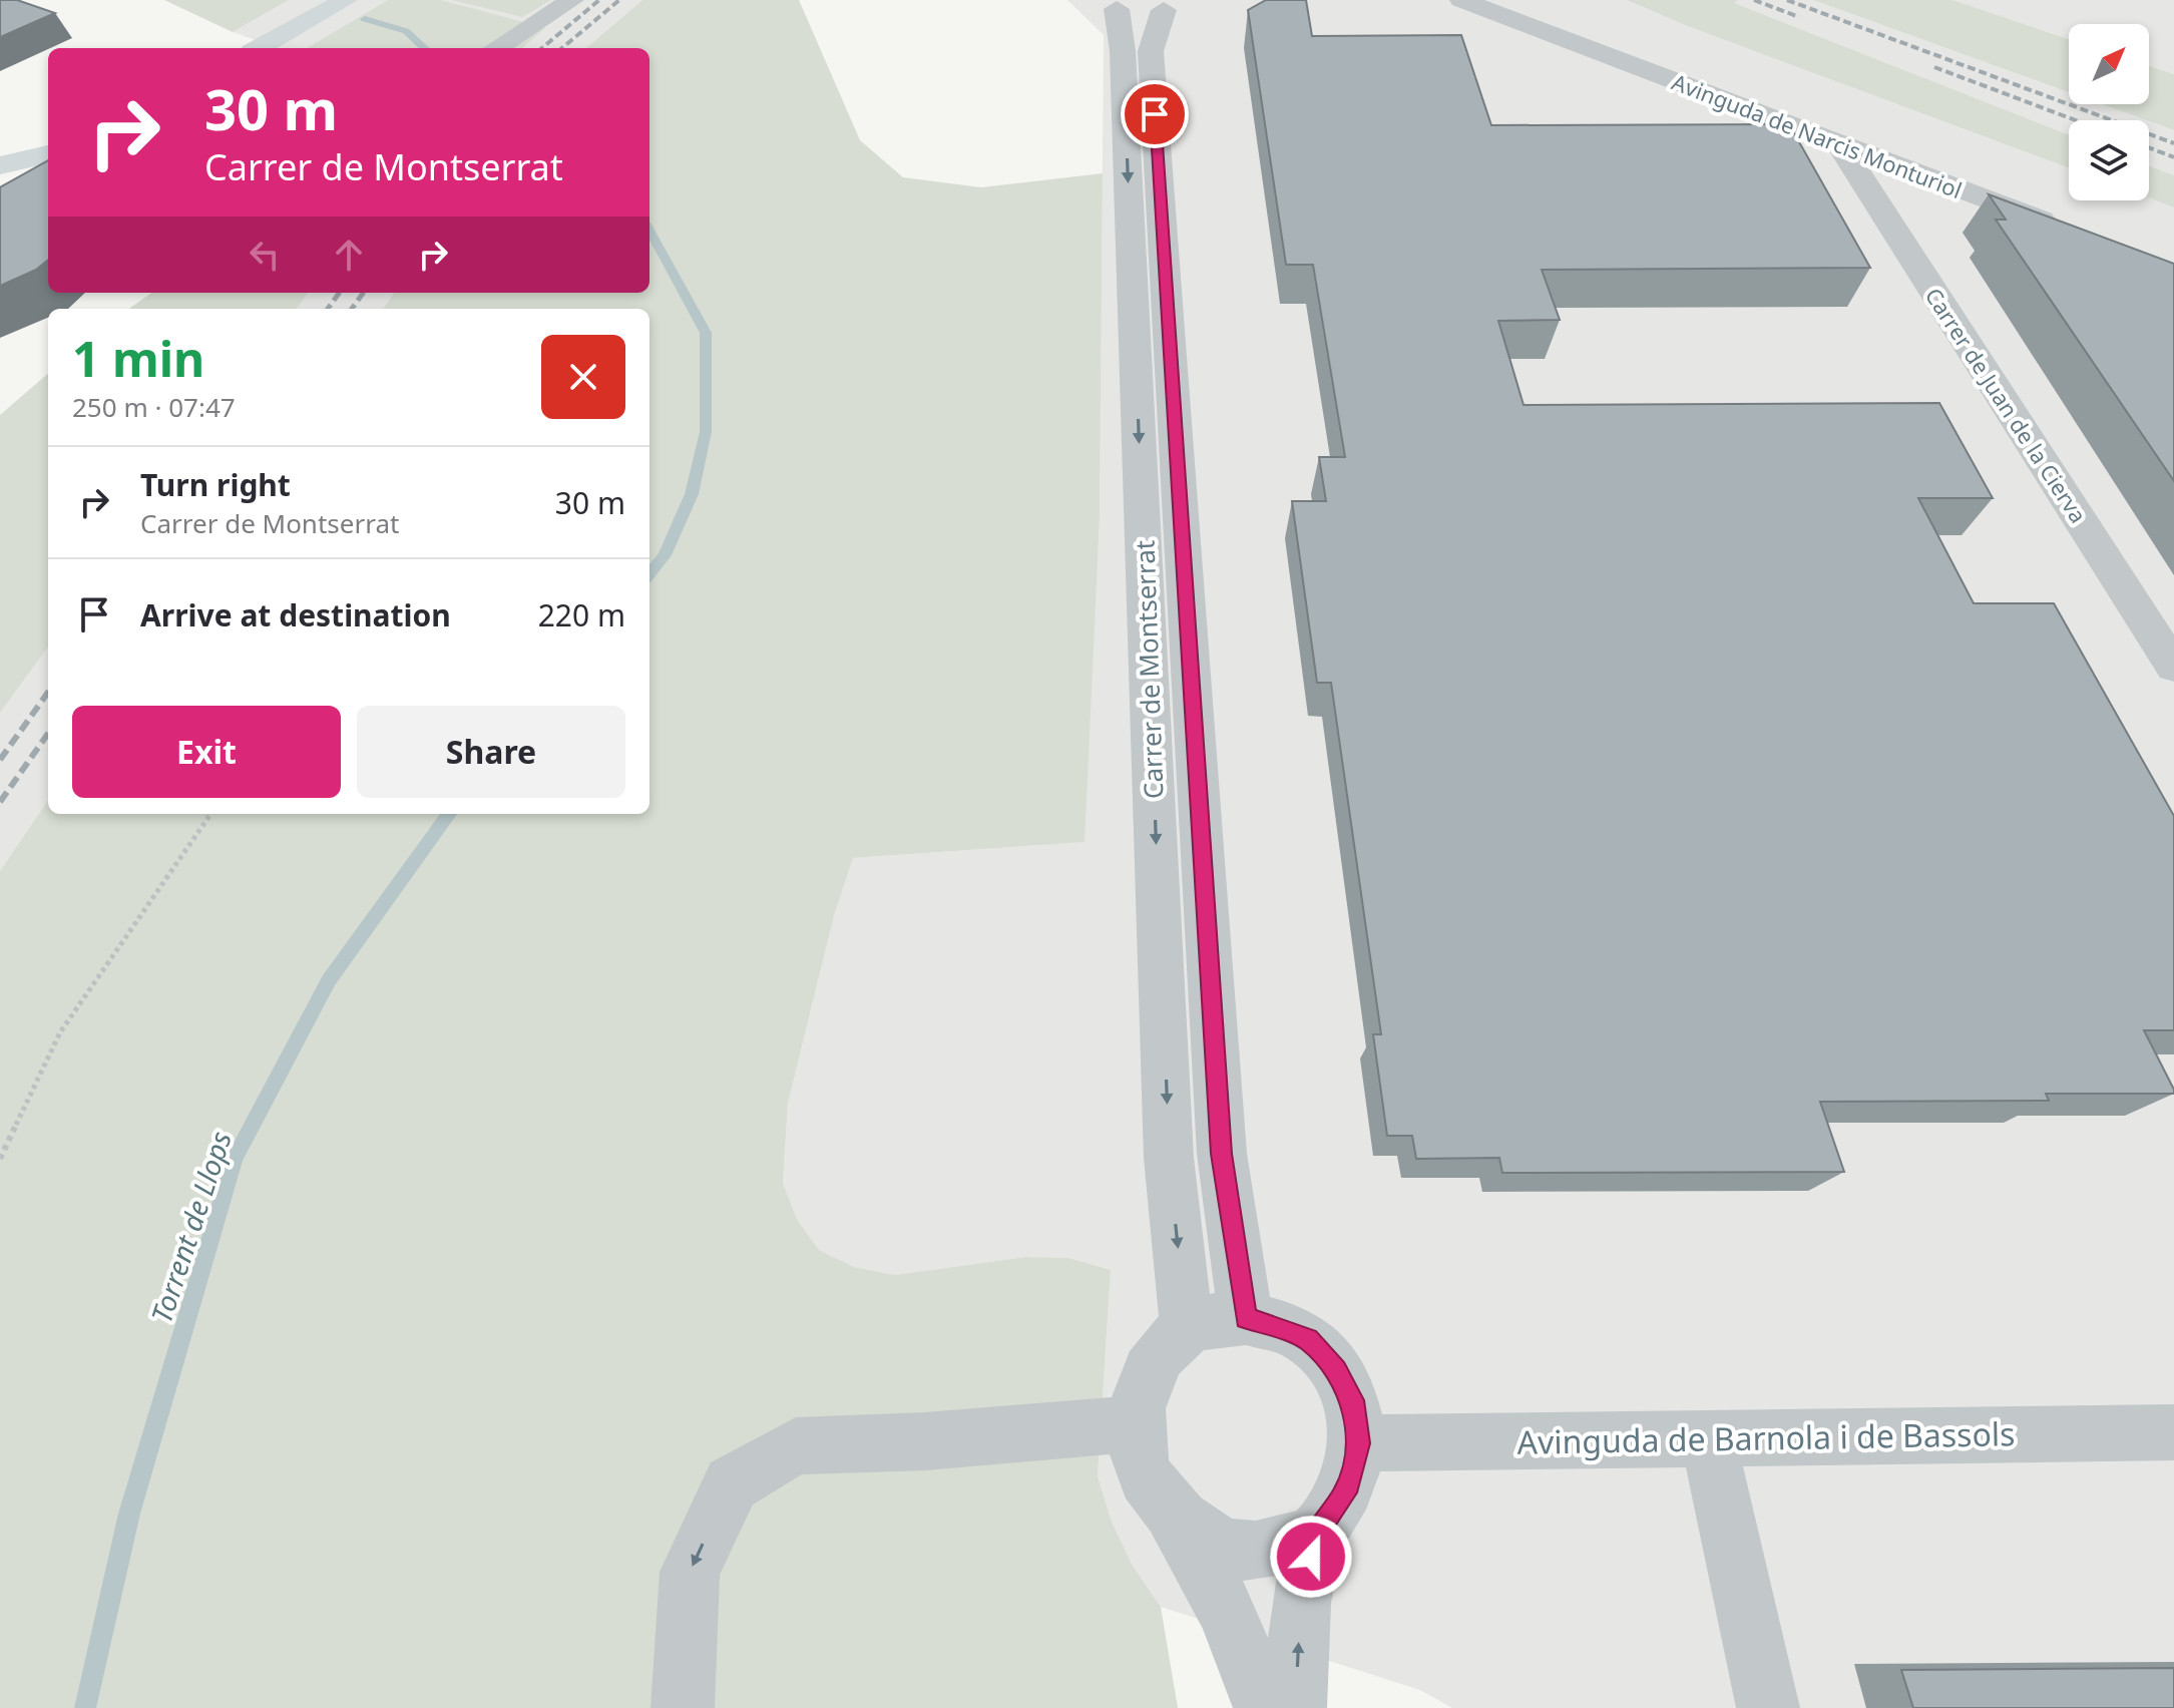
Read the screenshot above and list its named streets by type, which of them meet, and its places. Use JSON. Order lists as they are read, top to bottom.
{
  "streets": {
    "street": [
      "Avinguda de Narcis Monturiol",
      "Carrer de Juan de la Cierva",
      "Carrer de Montserrat",
      "Avinguda de Barnola i de Bassols"
    ]
  },
  "crossings": [
    ["Avinguda de Narcis Monturiol", "Carrer de Juan de la Cierva"],
    ["Carrer de Montserrat", "Avinguda de Barnola i de Bassols"]
  ],
  "water": ["Torrent de Llops"],
  "north": "top right",
  "page": {
    "turn": ["30 m", "Carrer de Montserrat"],
    "heading": ["1 min", "250 m · 07:47"],
    "list": [
      {
        "name": "Turn right",
        "note": "Carrer de Montserrat",
        "value": "30 m"
      },
      {
        "name": "Arrive at destination",
        "value": "220 m"
      }
    ],
    "buttons": ["Exit", "Share"]
  }
}
